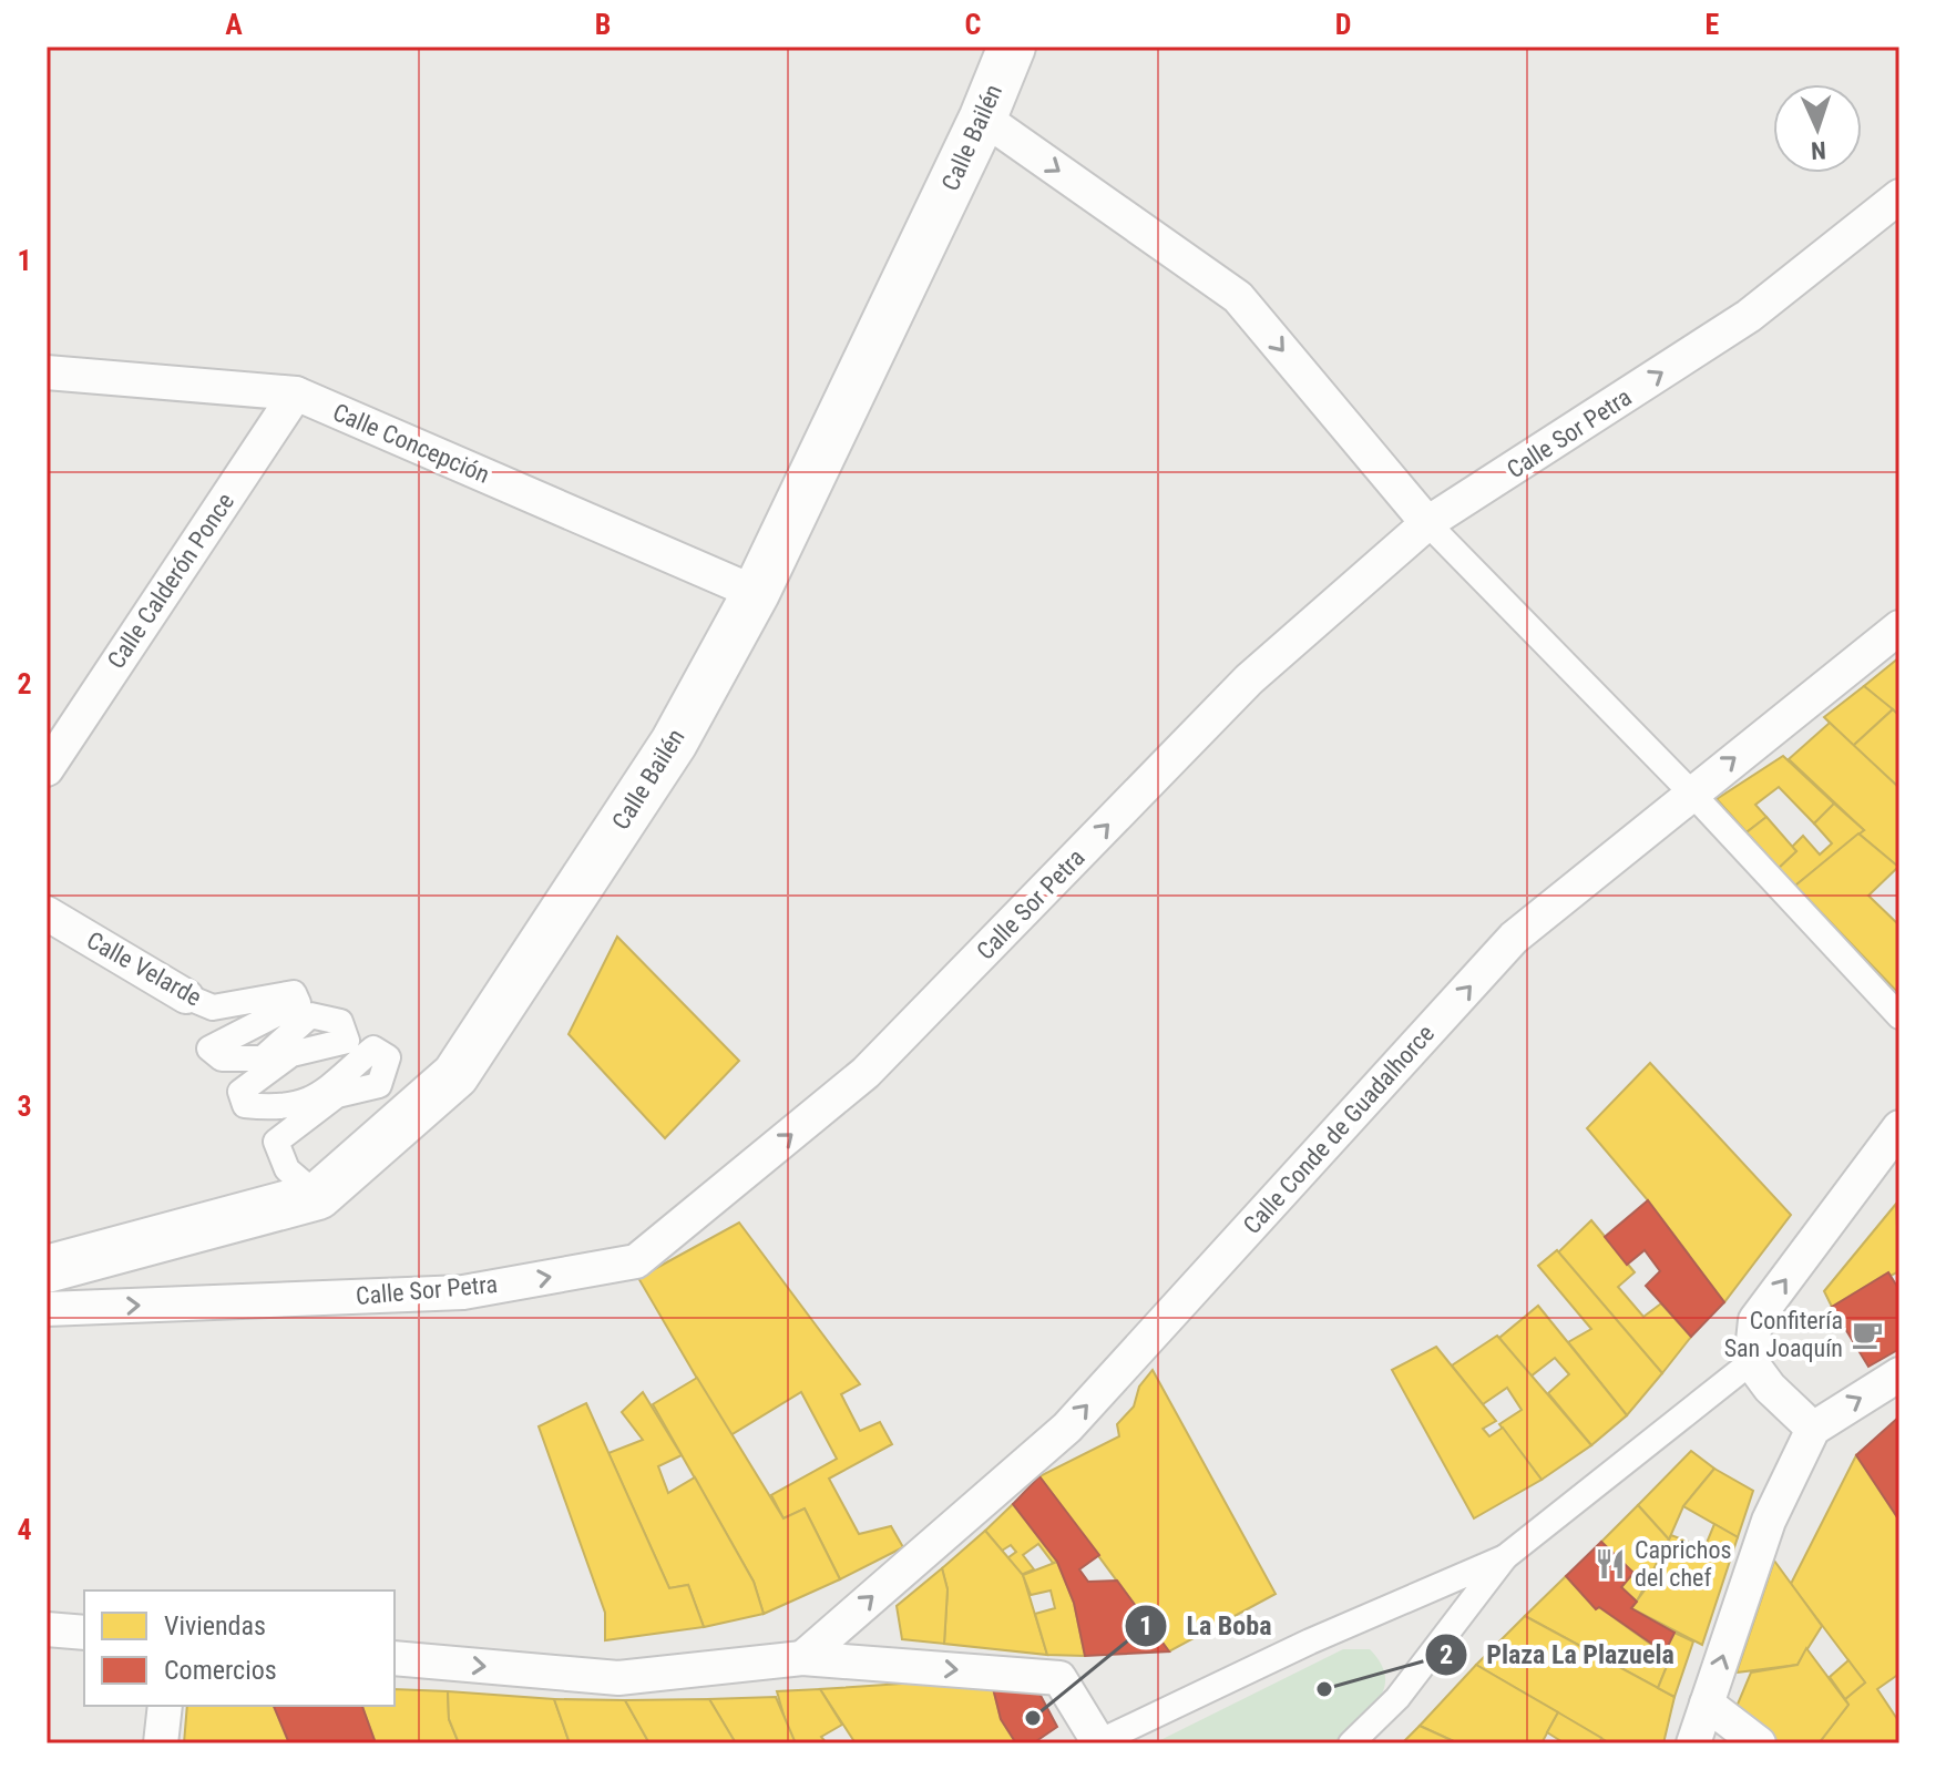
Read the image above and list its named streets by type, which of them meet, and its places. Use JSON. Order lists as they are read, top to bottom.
{
  "streets": {
    "main road": ["Calle Bailén"],
    "street": [
      "Calle Sor Petra",
      "Calle Concepción",
      "Calle Calderón Ponce",
      "Calle Velarde",
      "Calle Conde de Guadalhorce"
    ]
  },
  "crossings": [
    ["Calle Bailén", "Calle Concepción"],
    ["Calle Bailén", "Calle Velarde"],
    ["Calle Concepción", "Calle Calderón Ponce"]
  ],
  "one_way": ["Calle Sor Petra", "Calle Conde de Guadalhorce"],
  "places": {
    "cafe": ["Confitería San Joaquín"],
    "restaurant": ["Caprichos del chef"],
    "other": ["Plaza La Plazuela", "La Boba"]
  },
  "legend": ["Viviendas", "Comercios"],
  "north": "bottom",
  "grid": {
    "columns": [
      "A",
      "B",
      "C",
      "D",
      "E"
    ],
    "rows": [
      "1",
      "2",
      "3",
      "4"
    ]
  }
}
